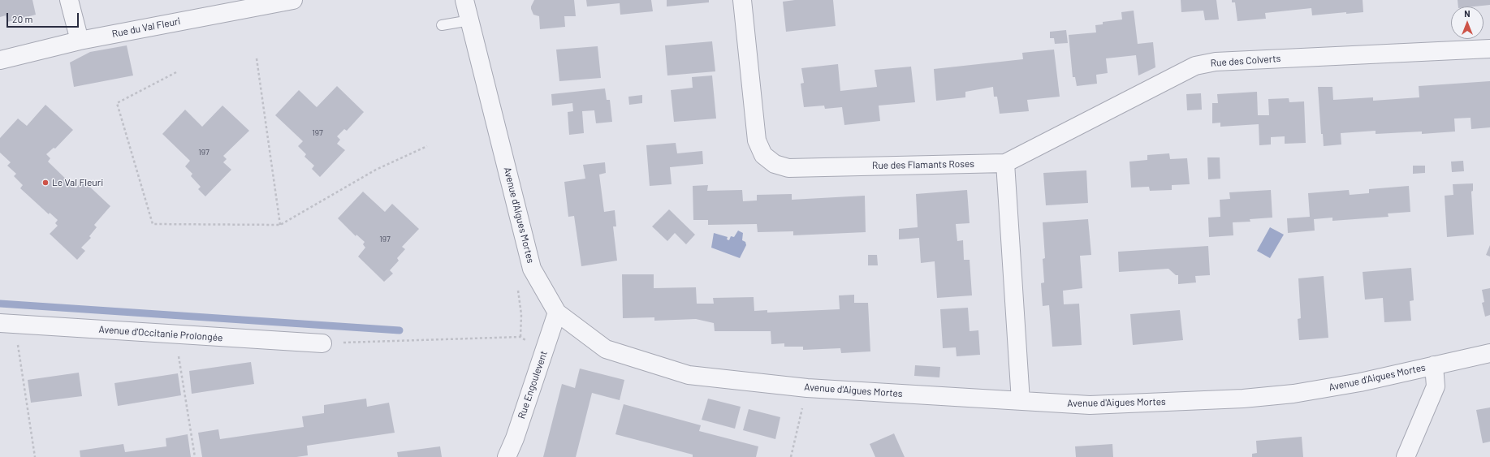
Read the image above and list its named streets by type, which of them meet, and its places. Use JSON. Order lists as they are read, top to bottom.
{
  "streets": {
    "street": [
      "Rue du Val Fleuri",
      "Rue des Colverts",
      "Rue des Flamants Roses",
      "Avenue d'Aigues Mortes",
      "Avenue d'Occitanie Prolongée",
      "Rue Engoulevent"
    ]
  },
  "crossings": [
    ["Rue des Colverts", "Rue des Flamants Roses"],
    ["Avenue d'Aigues Mortes", "Rue Engoulevent"]
  ],
  "places": ["Le Val Fleuri"],
  "house_numbers": ["197", "197", "197"],
  "scale_bar": "20 m",
  "north": "top"
}
